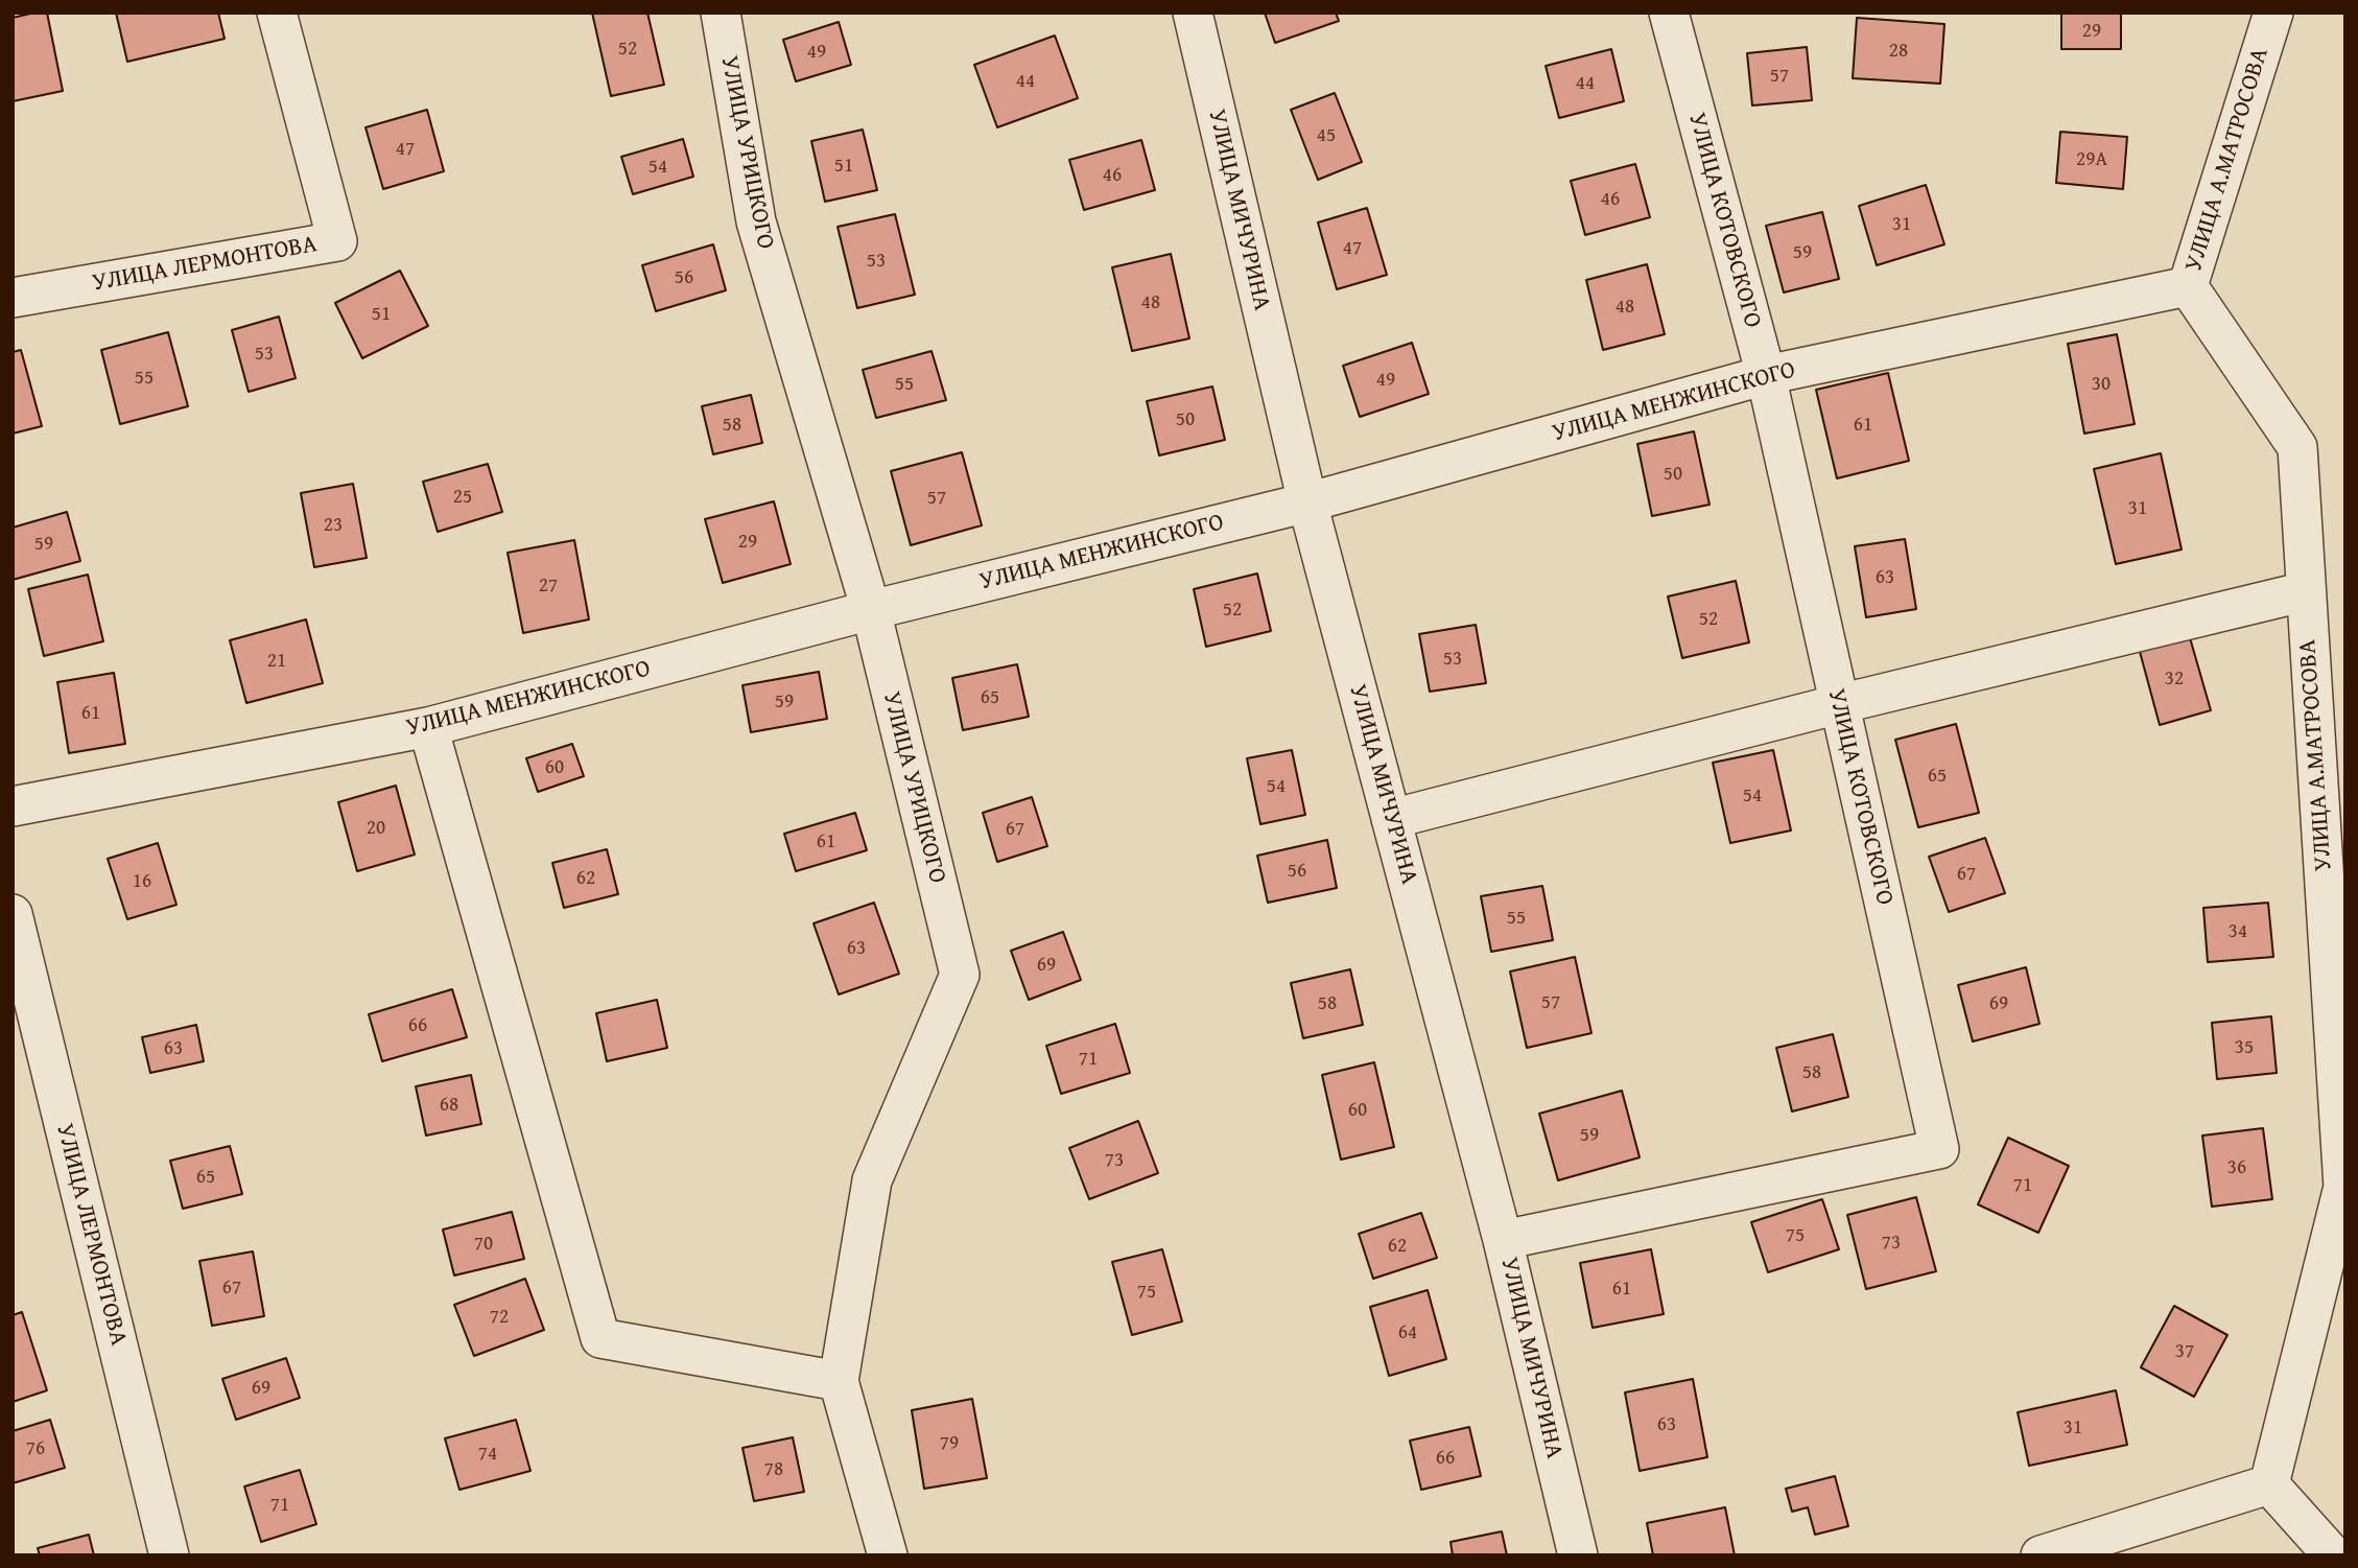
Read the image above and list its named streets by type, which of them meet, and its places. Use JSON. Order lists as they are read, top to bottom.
{
  "streets": {
    "street": [
      "УЛИЦА УРИЦКОГО",
      "УЛИЦА А.МАТРОСОВА",
      "УЛИЦА МИЧУРИНА",
      "УЛИЦА КОТОВСКОГО",
      "УЛИЦА ЛЕРМОНТОВА",
      "УЛИЦА МЕНЖИНСКОГО"
    ]
  },
  "crossings": [
    ["УЛИЦА УРИЦКОГО", "УЛИЦА МЕНЖИНСКОГО"],
    ["УЛИЦА А.МАТРОСОВА", "УЛИЦА МЕНЖИНСКОГО"],
    ["УЛИЦА МИЧУРИНА", "УЛИЦА КОТОВСКОГО"],
    ["УЛИЦА МИЧУРИНА", "УЛИЦА МЕНЖИНСКОГО"],
    ["УЛИЦА КОТОВСКОГО", "УЛИЦА МЕНЖИНСКОГО"]
  ],
  "house_numbers": [
    "29",
    "52",
    "28",
    "49",
    "57",
    "44",
    "44",
    "45",
    "47",
    "29А",
    "51",
    "54",
    "46",
    "46",
    "31",
    "47",
    "59",
    "53",
    "56",
    "48",
    "48",
    "51",
    "53",
    "55",
    "49",
    "55",
    "30",
    "50",
    "58",
    "61",
    "50",
    "25",
    "57",
    "31",
    "23",
    "29",
    "59",
    "63",
    "27",
    "52",
    "52",
    "53",
    "21",
    "32",
    "65",
    "59",
    "61",
    "60",
    "65",
    "54",
    "54",
    "20",
    "67",
    "61",
    "56",
    "67",
    "62",
    "16",
    "55",
    "34",
    "63",
    "69",
    "57",
    "58",
    "69",
    "66",
    "35",
    "63",
    "71",
    "58",
    "68",
    "60",
    "59",
    "73",
    "36",
    "65",
    "71",
    "75",
    "73",
    "70",
    "62",
    "67",
    "61",
    "75",
    "72",
    "64",
    "37",
    "69",
    "63",
    "31",
    "79",
    "76",
    "74",
    "66",
    "78",
    "71"
  ]
}
